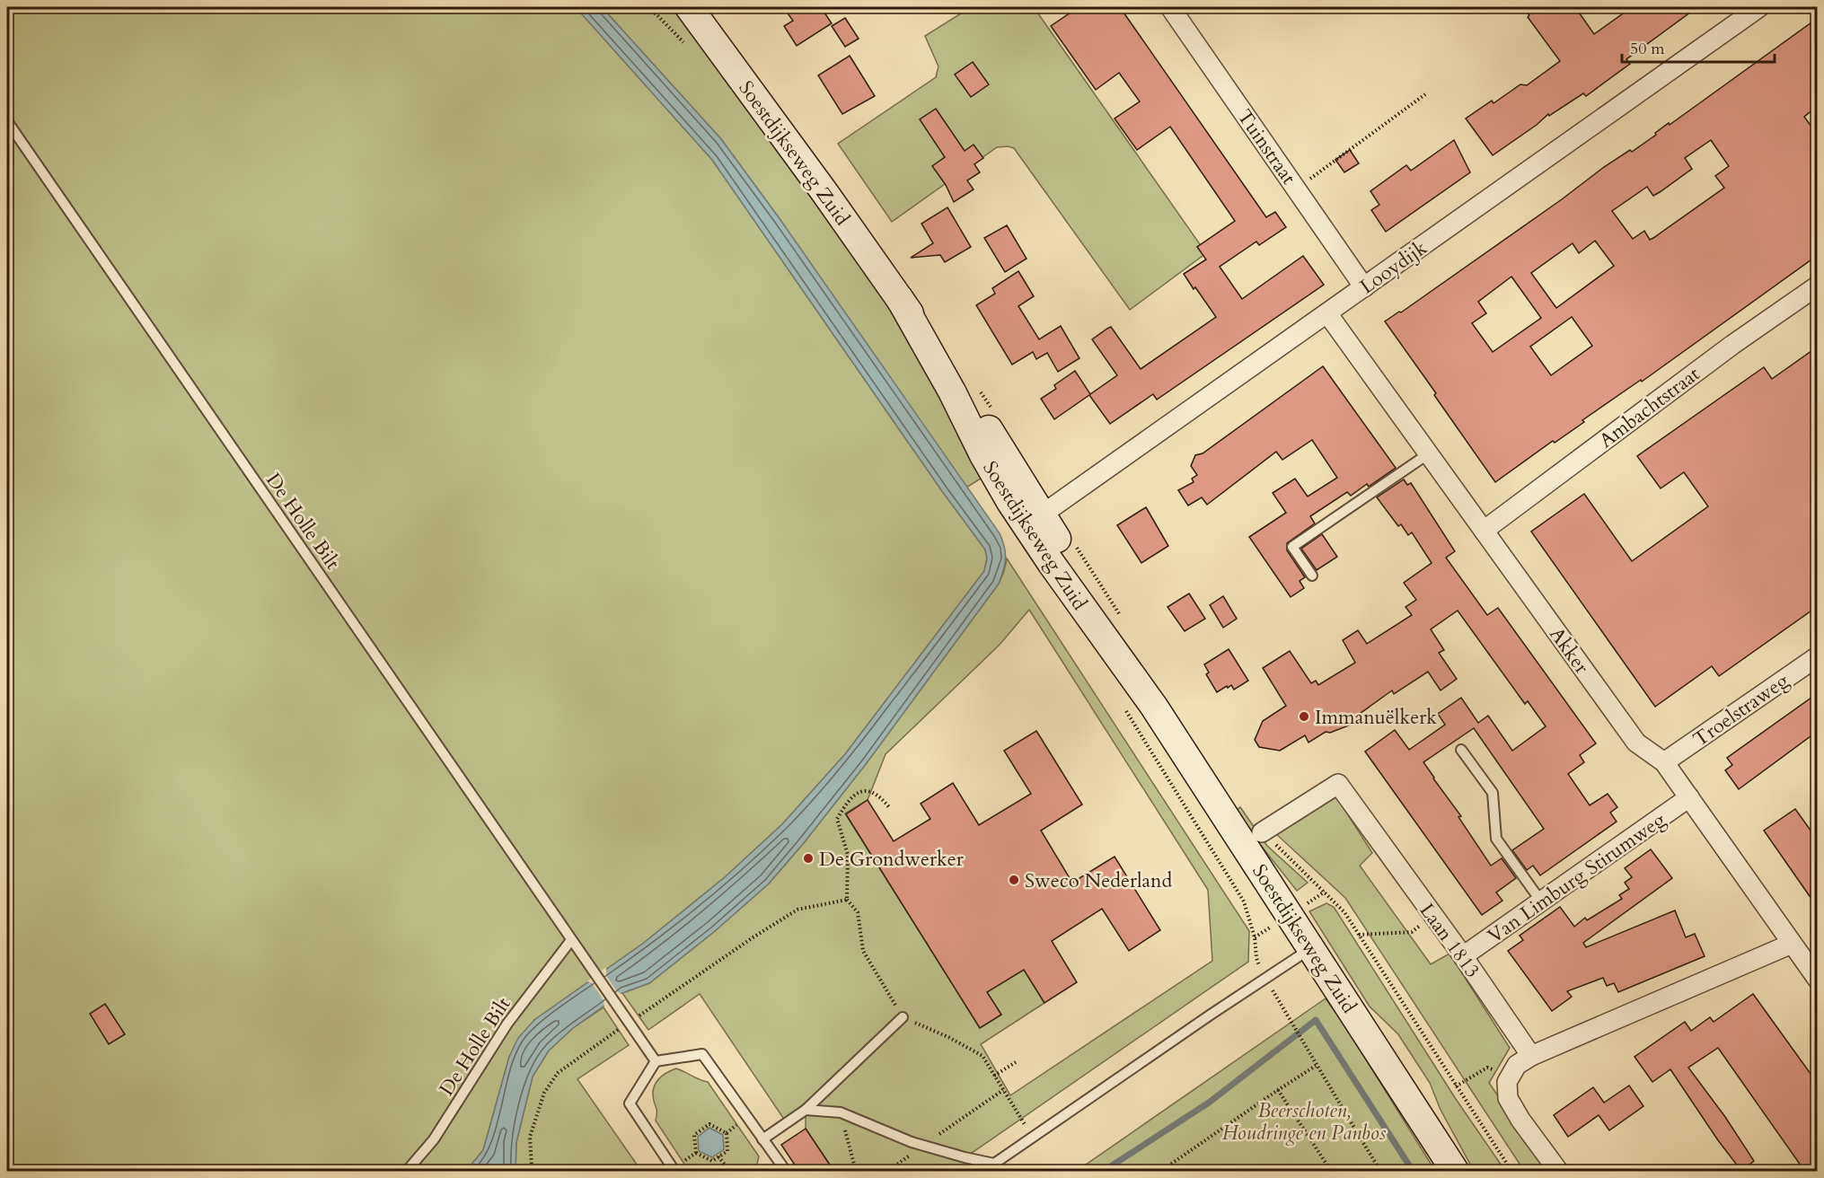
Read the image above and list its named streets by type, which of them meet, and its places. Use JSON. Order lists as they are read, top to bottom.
{
  "streets": {
    "main road": ["Soestdijkseweg Zuid"],
    "street": [
      "Tuinstraat",
      "Looydijk",
      "Ambachtstraat",
      "Akker",
      "Troelstraweg",
      "Van Limburg Stirumweg",
      "Laan 1813"
    ],
    "lane": ["De Holle Bilt"]
  },
  "crossings": [
    ["Tuinstraat", "Looydijk"],
    ["Soestdijkseweg Zuid", "Looydijk"],
    ["Soestdijkseweg Zuid", "Laan 1813"],
    ["Looydijk", "Akker"],
    ["Ambachtstraat", "Akker"],
    ["Akker", "Troelstraweg"],
    ["Akker", "Van Limburg Stirumweg"],
    ["Van Limburg Stirumweg", "Laan 1813"]
  ],
  "parks": ["Beerschoten, Houdringe en Panbos"],
  "places": ["Immanuëlkerk", "De Grondwerker", "Sweco Nederland"],
  "scale_bar": "50 m"
}
